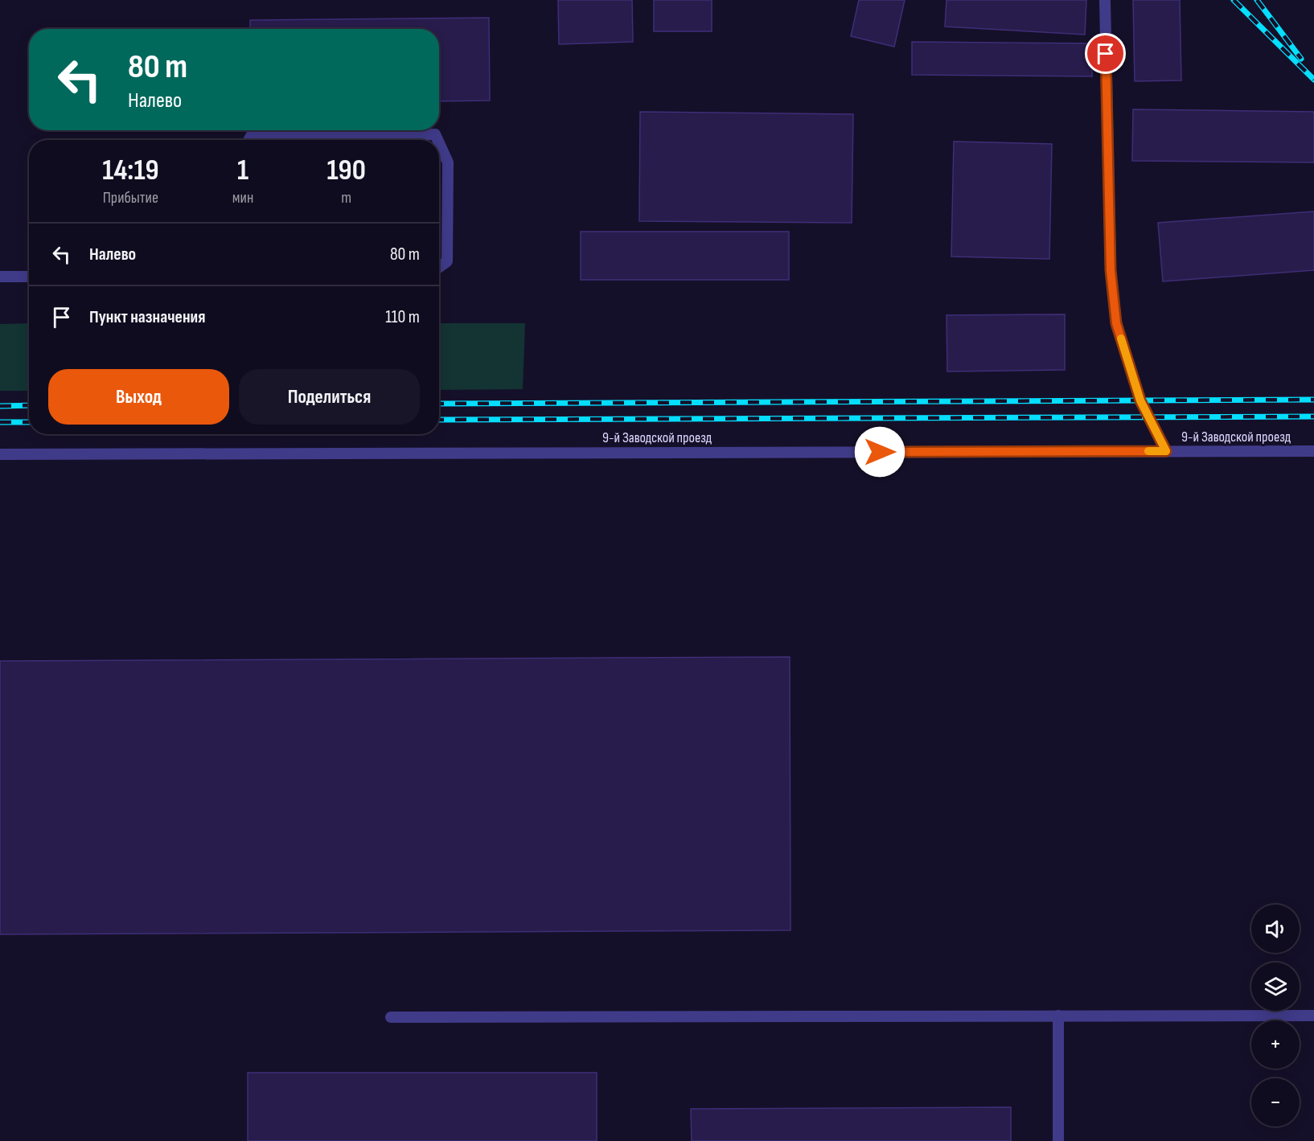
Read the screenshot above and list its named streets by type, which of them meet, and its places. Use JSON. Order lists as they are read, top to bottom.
{
  "streets": {
    "lane": ["9-й Заводской проезд"]
  },
  "page": {
    "turn": ["80 m", "Налево"],
    "eta": [
      "14:19",
      "Прибытие",
      "1",
      "мин",
      "190",
      "m"
    ],
    "list": [
      {
        "name": "Налево",
        "value": "80 m"
      },
      {
        "name": "Пункт назначения",
        "value": "110 m"
      }
    ],
    "buttons": ["Выход", "Поделиться"],
    "map_buttons": ["+", "−"]
  }
}
